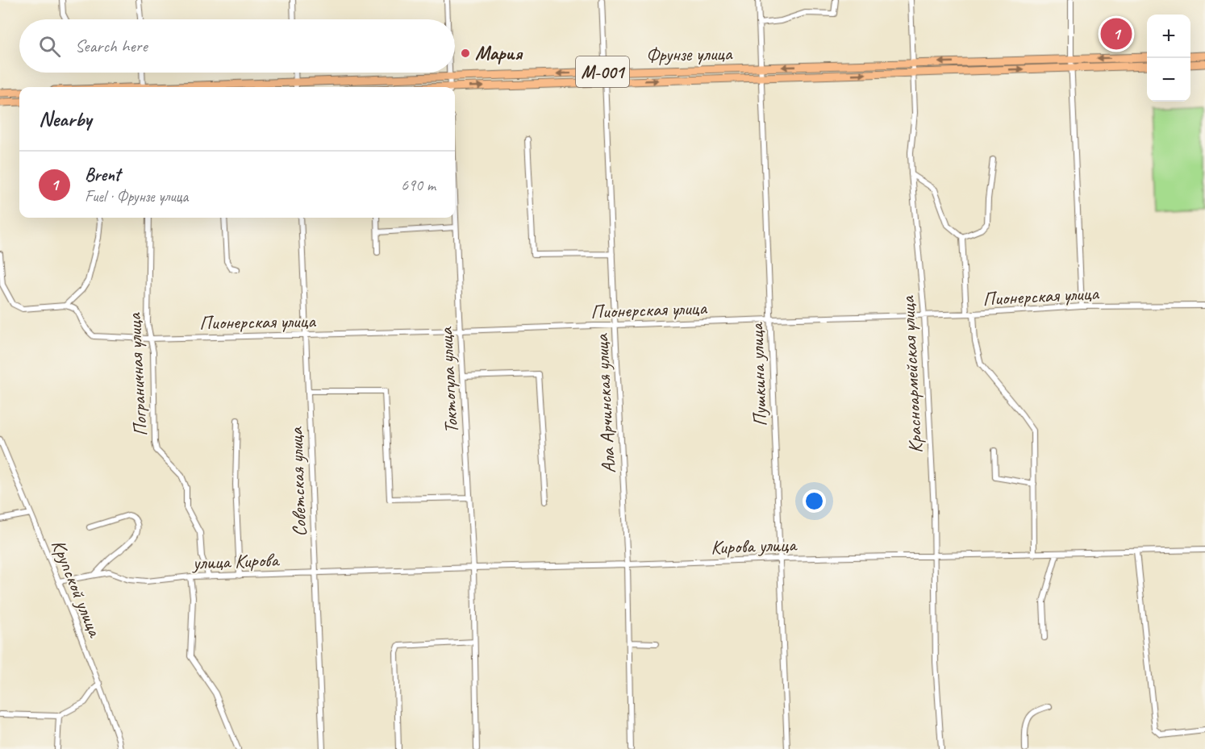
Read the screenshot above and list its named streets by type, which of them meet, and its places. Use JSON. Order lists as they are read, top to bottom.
{
  "streets": {
    "main road": ["Фрунзе улица", "M-001"],
    "street": [
      "Пионерская улица",
      "Пограничная улица",
      "Пушкина улица",
      "Красноармейская улица",
      "Токтогула улица",
      "Ала Арчинская улица",
      "Советская улица",
      "Кирова улица",
      "улица Кирова",
      "Крупской улица"
    ]
  },
  "crossings": [
    ["Фрунзе улица", "Пушкина улица"],
    ["Фрунзе улица", "Красноармейская улица"],
    ["Фрунзе улица", "Ала Арчинская улица"],
    ["Пионерская улица", "Пограничная улица"],
    ["Пионерская улица", "Пушкина улица"],
    ["Пионерская улица", "Красноармейская улица"],
    ["Пионерская улица", "Токтогула улица"],
    ["Пионерская улица", "Ала Арчинская улица"],
    ["Пионерская улица", "Советская улица"],
    ["Пограничная улица", "улица Кирова"],
    ["Пушкина улица", "Кирова улица"],
    ["Красноармейская улица", "Кирова улица"],
    ["Токтогула улица", "Кирова улица"],
    ["Токтогула улица", "улица Кирова"],
    ["Ала Арчинская улица", "Кирова улица"],
    ["Советская улица", "улица Кирова"],
    ["Кирова улица", "улица Кирова"],
    ["улица Кирова", "Крупской улица"]
  ],
  "places": ["Мария"],
  "page": {
    "map_buttons": ["+", "−"],
    "pins": "1",
    "search": "Search here",
    "heading": "Nearby",
    "list": [
      {
        "mark": "1",
        "name": "Brent",
        "note": "Fuel · Фрунзе улица",
        "value": "690 m"
      }
    ]
  }
}
